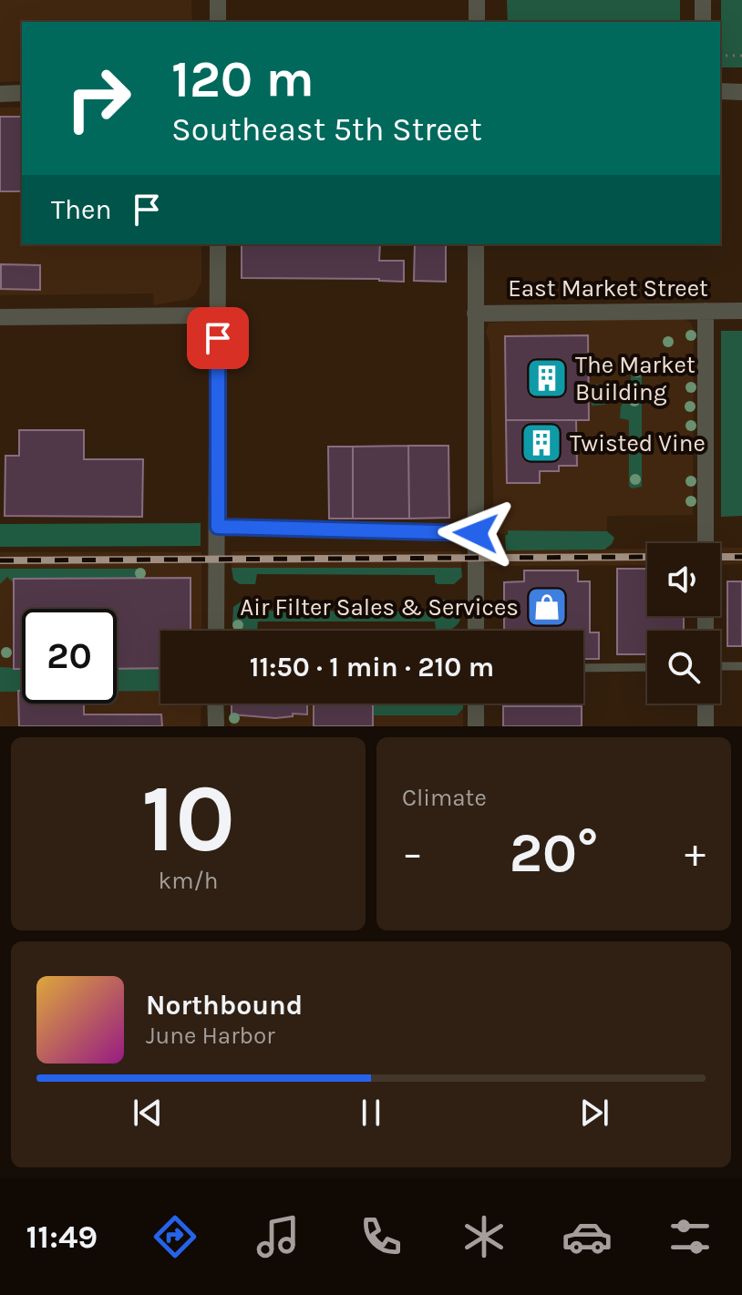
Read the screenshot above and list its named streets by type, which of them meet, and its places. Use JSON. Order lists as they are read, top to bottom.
{
  "streets": {
    "street": ["East Market Street"]
  },
  "places": {
    "building": ["The Market Building", "Twisted Vine"],
    "shop": ["Air Filter Sales & Services"]
  },
  "page": {
    "turn": ["120 m", "Southeast 5th Street"],
    "then": "Then",
    "limit": "20",
    "trip": "11:50 · 1 min · 210 m",
    "tile": [
      ["10", "km/h"],
      "Climate"
    ],
    "heat": ["−", "20°", "+"],
    "song": ["Northbound", "June Harbor"],
    "tabs": "11:49"
  }
}
